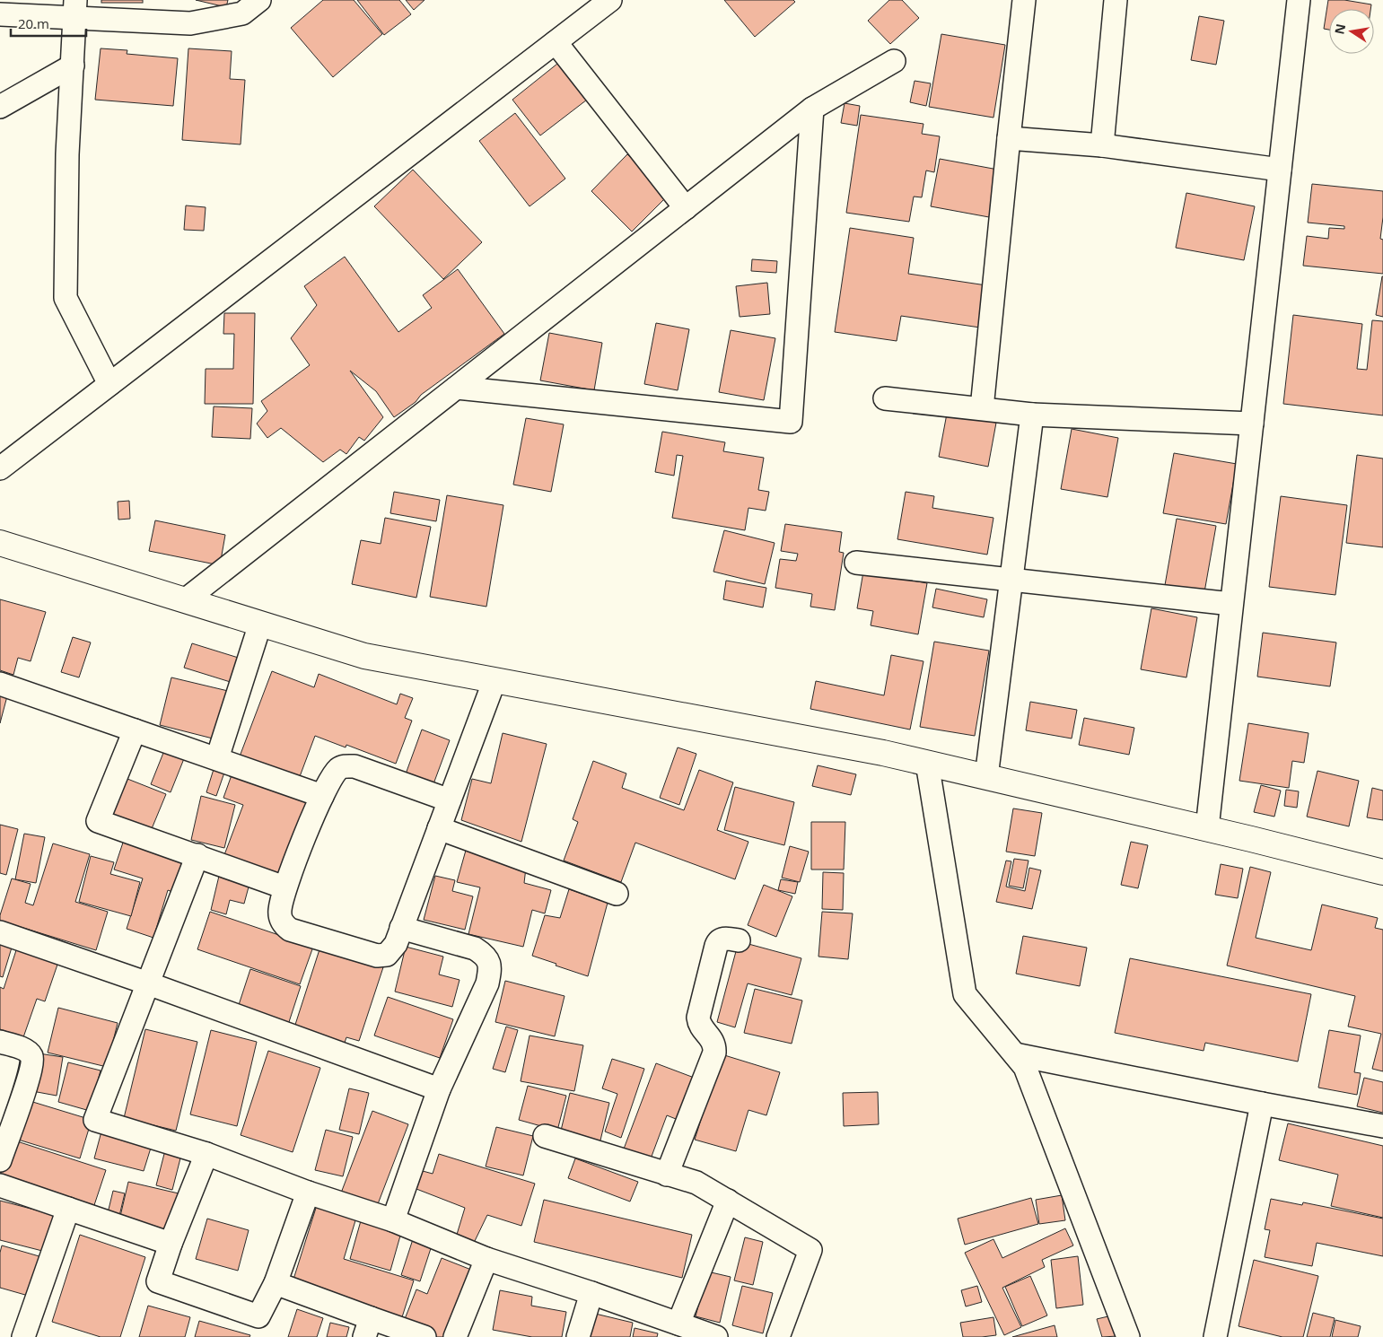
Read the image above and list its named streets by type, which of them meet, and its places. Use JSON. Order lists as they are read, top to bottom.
{
  "scale_bar": "20 m",
  "north": "left"
}
